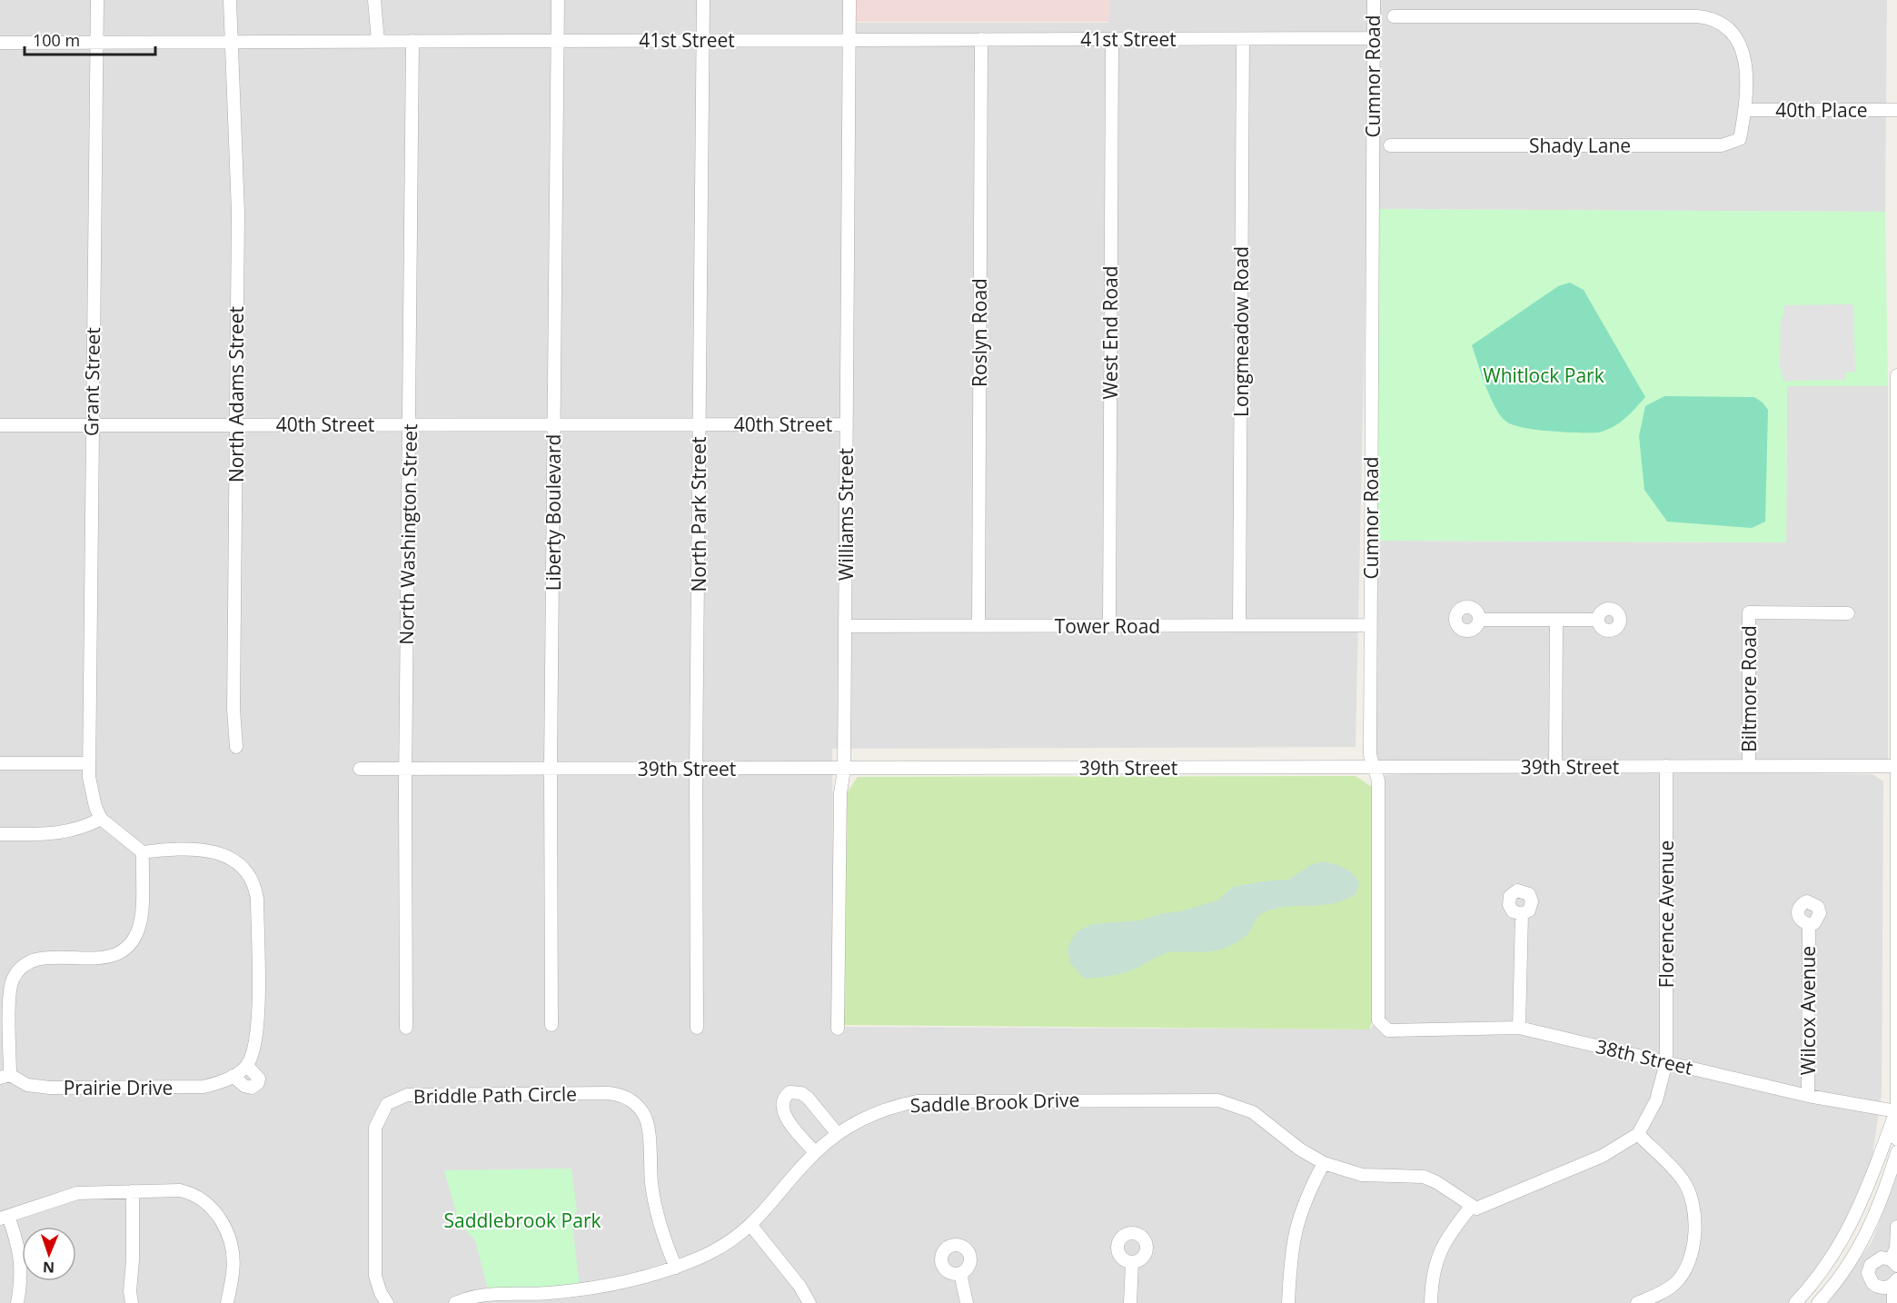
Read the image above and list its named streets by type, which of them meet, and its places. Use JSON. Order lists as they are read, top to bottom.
{
  "streets": {
    "street": [
      "41st Street",
      "Cumnor Road",
      "40th Place",
      "Shady Lane",
      "Longmeadow Road",
      "Roslyn Road",
      "West End Road",
      "Grant Street",
      "North Adams Street",
      "40th Street",
      "Liberty Boulevard",
      "North Park Street",
      "Williams Street",
      "North Washington Street",
      "Tower Road",
      "Biltmore Road",
      "39th Street",
      "Florence Avenue",
      "Wilcox Avenue",
      "38th Street",
      "Prairie Drive",
      "Briddle Path Circle",
      "Saddle Brook Drive"
    ]
  },
  "crossings": [
    ["41st Street", "Cumnor Road"],
    ["41st Street", "Longmeadow Road"],
    ["41st Street", "Roslyn Road"],
    ["41st Street", "West End Road"],
    ["41st Street", "Grant Street"],
    ["41st Street", "North Adams Street"],
    ["41st Street", "Liberty Boulevard"],
    ["41st Street", "North Park Street"],
    ["41st Street", "Williams Street"],
    ["41st Street", "North Washington Street"],
    ["Cumnor Road", "Tower Road"],
    ["Cumnor Road", "39th Street"],
    ["Cumnor Road", "38th Street"],
    ["40th Place", "Shady Lane"],
    ["Longmeadow Road", "Tower Road"],
    ["Roslyn Road", "Tower Road"],
    ["West End Road", "Tower Road"],
    ["Grant Street", "40th Street"],
    ["North Adams Street", "40th Street"],
    ["40th Street", "Liberty Boulevard"],
    ["40th Street", "North Park Street"],
    ["40th Street", "Williams Street"],
    ["40th Street", "North Washington Street"],
    ["Liberty Boulevard", "39th Street"],
    ["North Park Street", "39th Street"],
    ["Williams Street", "Tower Road"],
    ["Williams Street", "39th Street"],
    ["North Washington Street", "39th Street"],
    ["Biltmore Road", "39th Street"],
    ["39th Street", "Florence Avenue"],
    ["Florence Avenue", "38th Street"],
    ["Wilcox Avenue", "38th Street"],
    ["Briddle Path Circle", "Saddle Brook Drive"]
  ],
  "parks": ["Whitlock Park", "Saddlebrook Park"],
  "scale_bar": "100 m",
  "north": "bottom"
}
